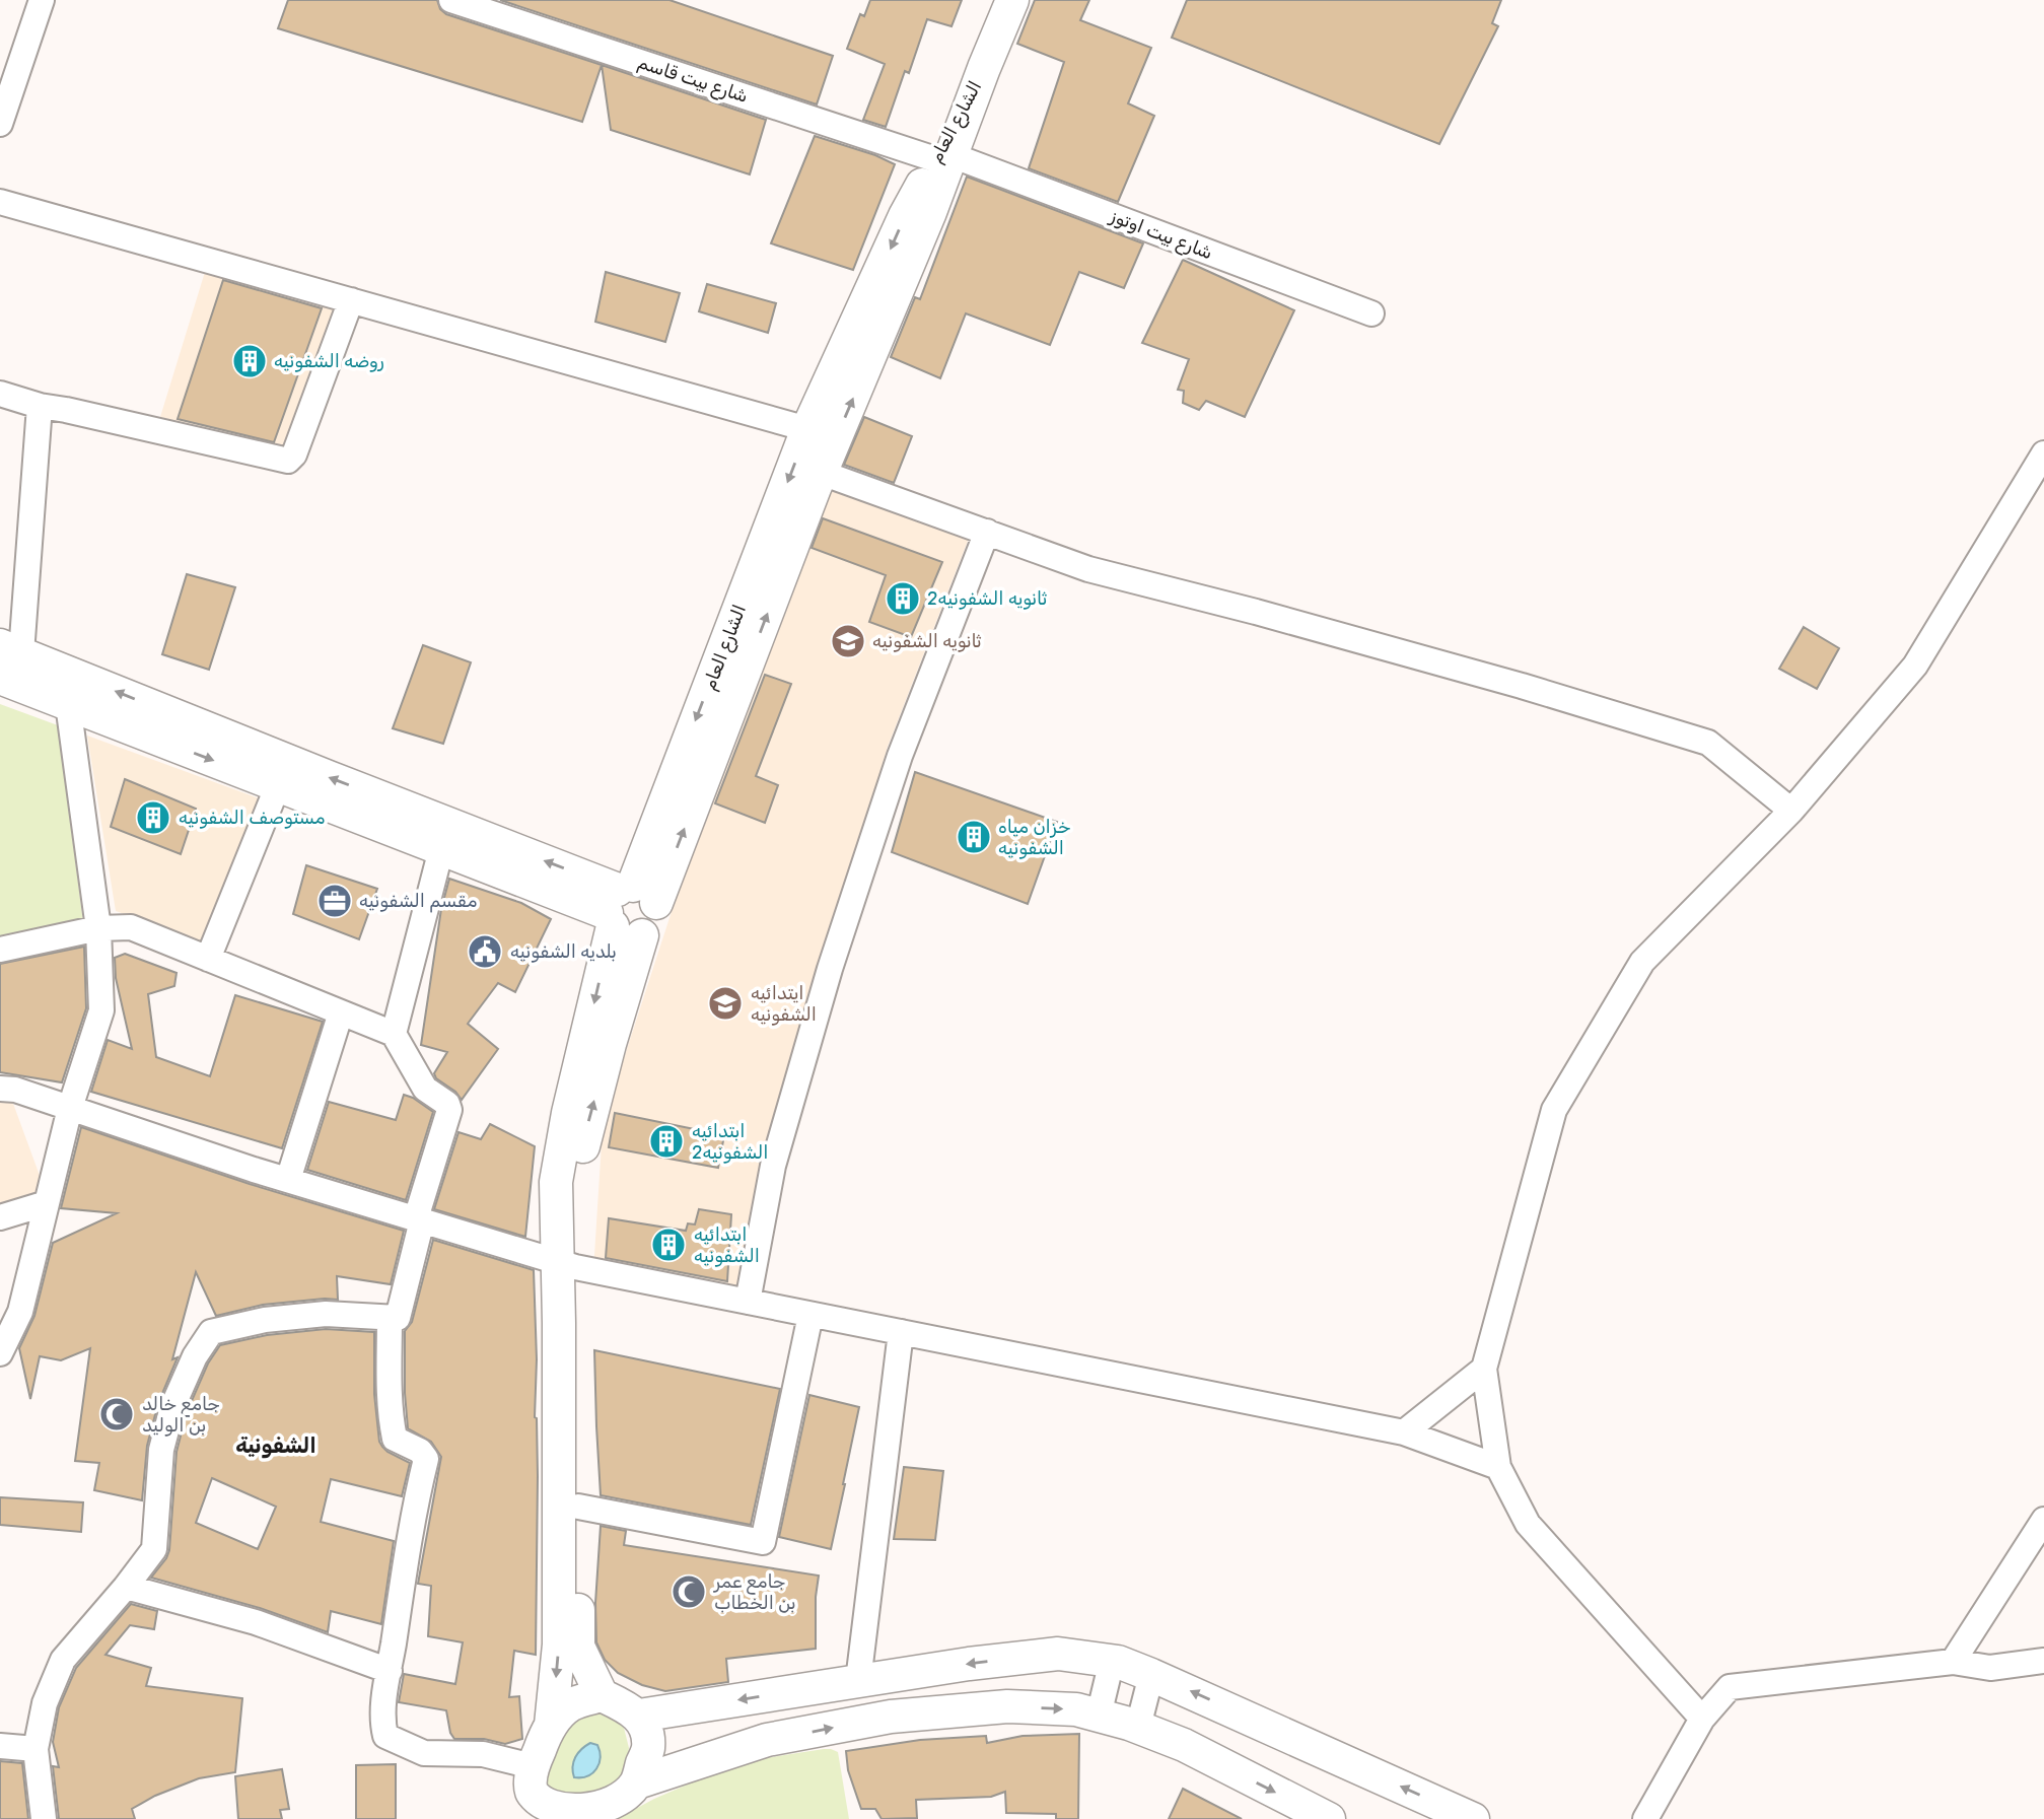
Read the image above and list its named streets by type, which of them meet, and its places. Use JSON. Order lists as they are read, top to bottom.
{
  "streets": {
    "main road": ["الشارع العام"],
    "street": ["شارع بيت قاسم", "شارع بيت اوتوز"]
  },
  "crossings": [
    ["شارع بيت قاسم", "الشارع العام"],
    ["شارع بيت قاسم", "شارع بيت اوتوز"],
    ["الشارع العام", "شارع بيت اوتوز"]
  ],
  "districts": ["الشفونية"],
  "places": {
    "building": [
      "روضه الشفونيه",
      "ثانويه الشفونيه2",
      "مستوصف الشفونيه",
      "خزان مياه الشفونيه",
      "ابتدائيه الشفونيه2",
      "ابتدائيه الشفونيه"
    ],
    "school or university": ["ثانويه الشفونيه", "ايتدائيه الشفونيه"],
    "office": ["مقسم الشفونيه"],
    "public building": ["بلديه الشفونيه"],
    "mosque": ["جامع خالد بن الوليد", "جامع عمر بن الخطاب"]
  }
}
